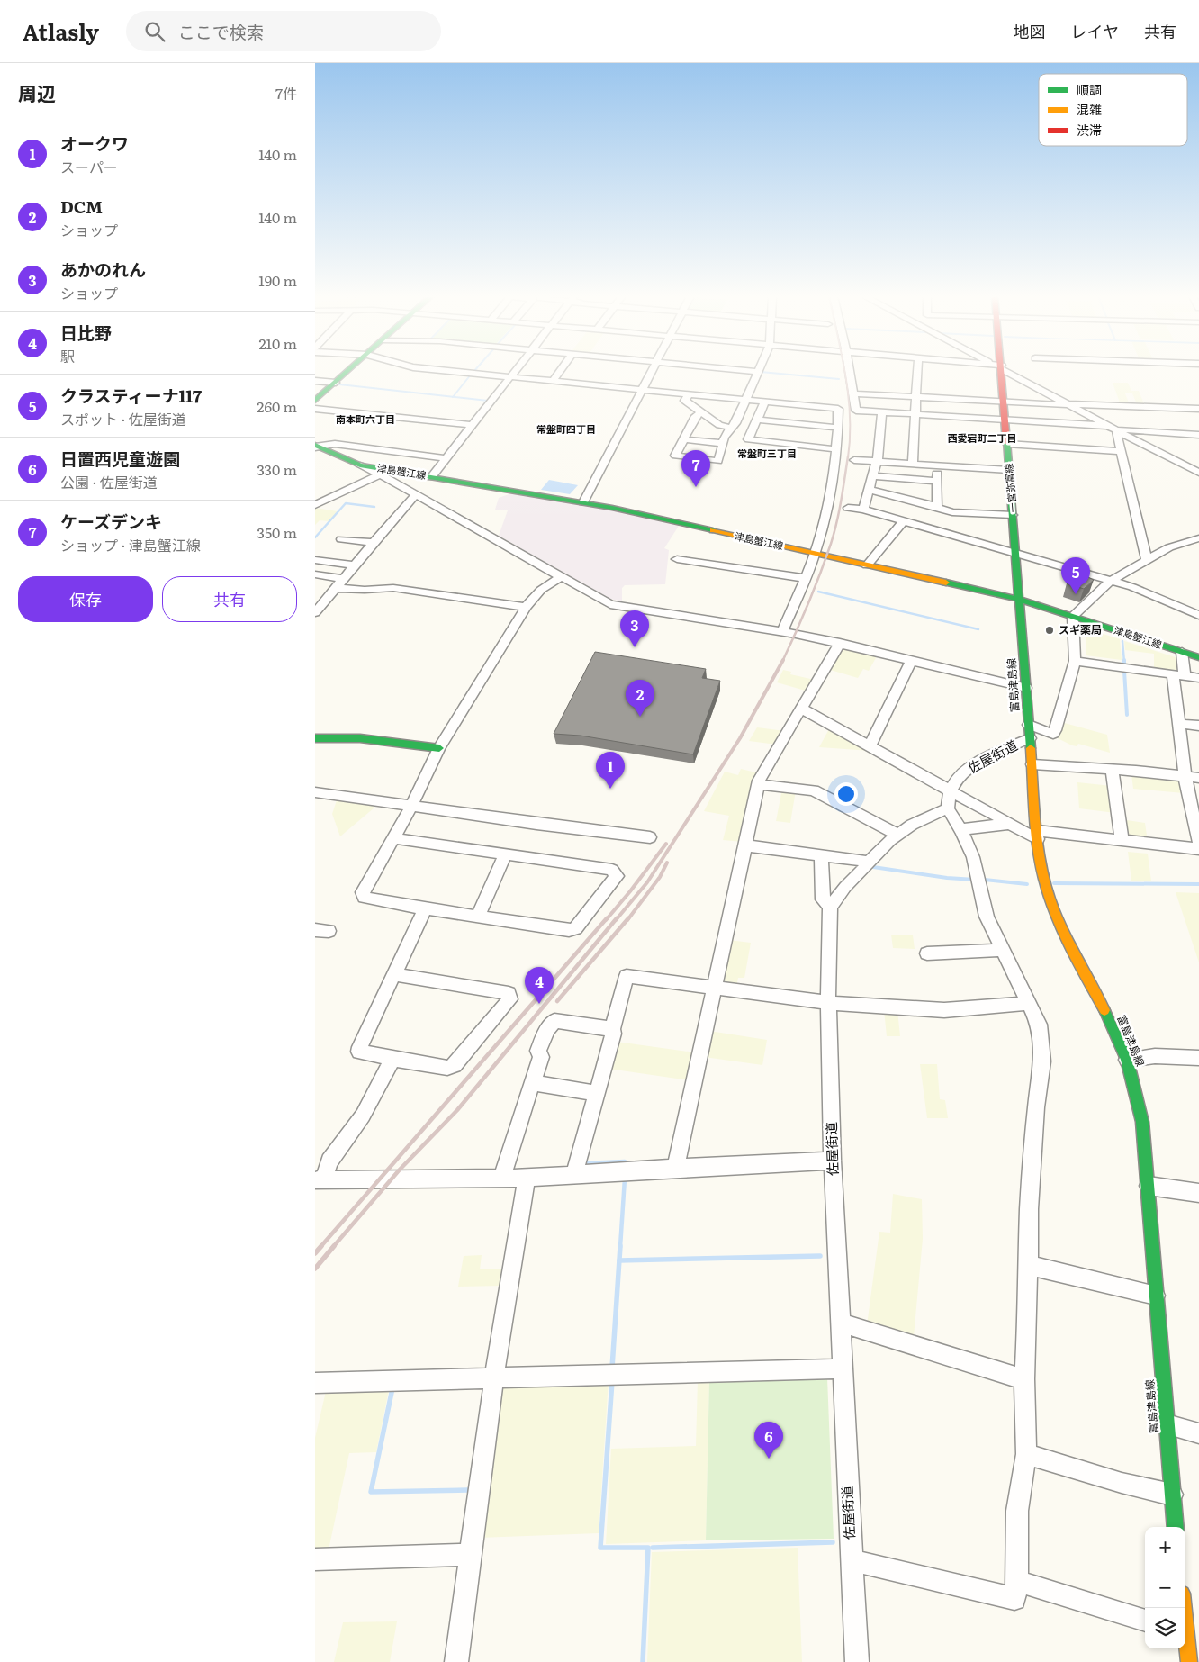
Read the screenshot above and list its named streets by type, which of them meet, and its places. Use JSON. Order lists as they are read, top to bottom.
{
  "streets": {
    "main road": ["津島蟹江線", "一宮弥富線", "富島津島線"],
    "street": ["佐屋街道"]
  },
  "crossings": [
    ["津島蟹江線", "一宮弥富線"],
    ["津島蟹江線", "富島津島線"],
    ["一宮弥富線", "富島津島線"],
    ["富島津島線", "佐屋街道"]
  ],
  "districts": [
    "南本町六丁目",
    "常盤町四丁目",
    "西愛宕町二丁目",
    "常盤町三丁目"
  ],
  "places": ["スギ薬局"],
  "legend": ["順調", "混雑", "渋滞"],
  "page": {
    "header": "Atlasly",
    "search": "ここで検索",
    "nav": ["地図", "レイヤ", "共有"],
    "heading": ["周辺", "7件"],
    "list": [
      {
        "mark": "1",
        "name": "オークワ",
        "note": "スーパー",
        "value": "140 m"
      },
      {
        "mark": "2",
        "name": "DCM",
        "note": "ショップ",
        "value": "140 m"
      },
      {
        "mark": "3",
        "name": "あかのれん",
        "note": "ショップ",
        "value": "190 m"
      },
      {
        "mark": "4",
        "name": "日比野",
        "note": "駅",
        "value": "210 m"
      },
      {
        "mark": "5",
        "name": "クラスティーナ117",
        "note": "スポット · 佐屋街道",
        "value": "260 m"
      },
      {
        "mark": "6",
        "name": "日置西児童遊園",
        "note": "公園 · 佐屋街道",
        "value": "330 m"
      },
      {
        "mark": "7",
        "name": "ケーズデンキ",
        "note": "ショップ · 津島蟹江線",
        "value": "350 m"
      }
    ],
    "pins": [
      "7",
      "5",
      "3",
      "2",
      "1",
      "4",
      "6"
    ],
    "buttons": ["保存", "共有"],
    "map_buttons": ["+", "−"]
  }
}
